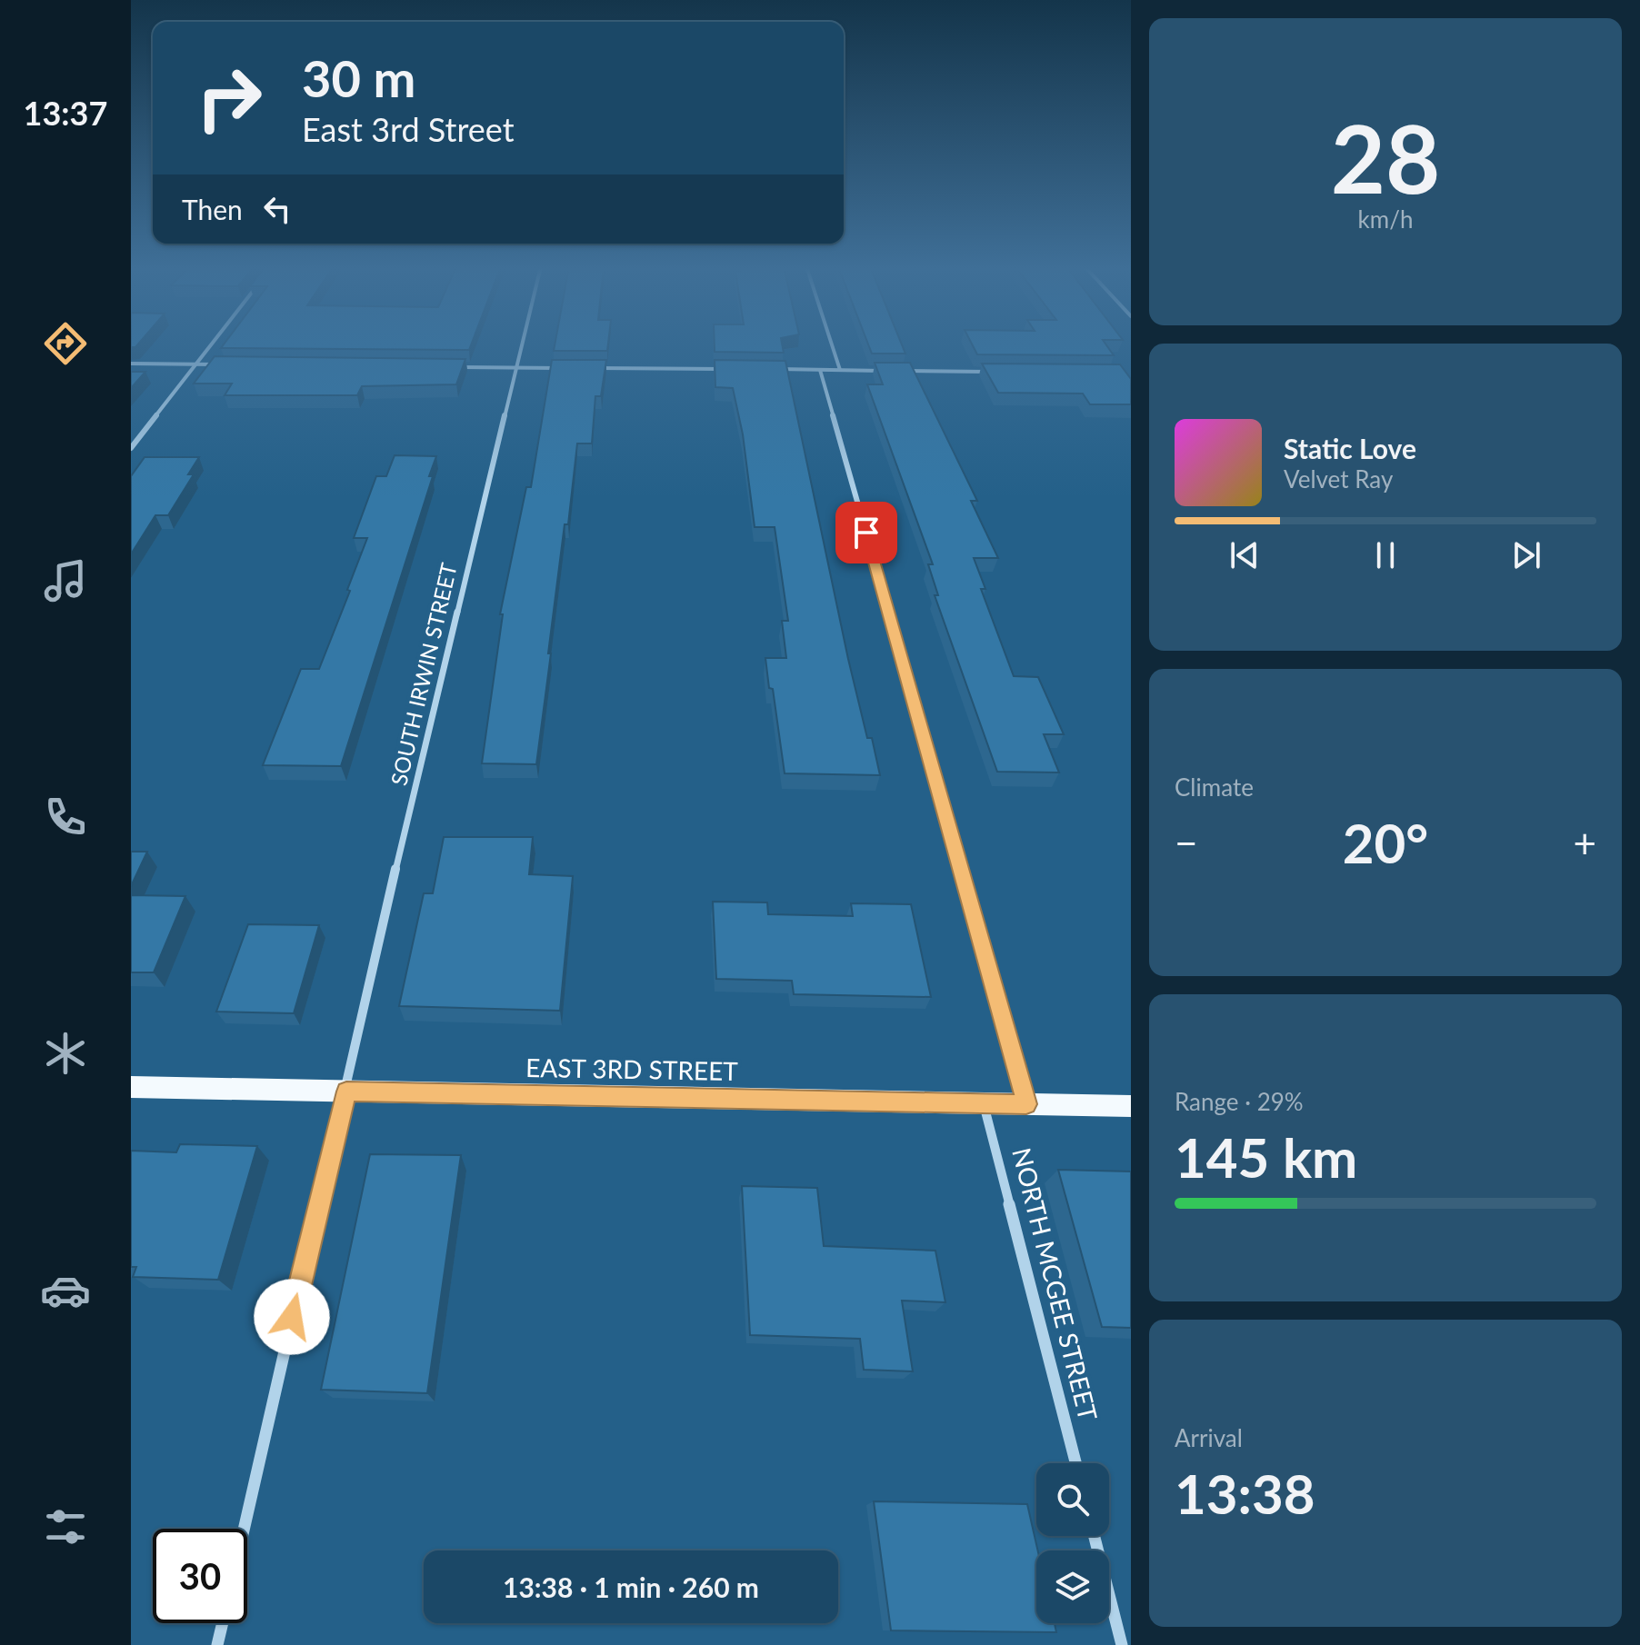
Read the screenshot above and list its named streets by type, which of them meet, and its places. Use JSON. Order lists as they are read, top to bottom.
{
  "streets": {
    "main road": ["EAST 3RD STREET"],
    "street": ["SOUTH IRWIN STREET", "NORTH MCGEE STREET"]
  },
  "crossings": [
    ["SOUTH IRWIN STREET", "EAST 3RD STREET"],
    ["EAST 3RD STREET", "NORTH MCGEE STREET"]
  ],
  "page": {
    "tabs": "13:37",
    "tile": [
      ["28", "km/h"],
      "Climate",
      ["Range · 29%", "145 km"],
      ["Arrival", "13:38"]
    ],
    "turn": ["30 m", "East 3rd Street"],
    "then": "Then",
    "song": ["Static Love", "Velvet Ray"],
    "heat": ["−", "20°", "+"],
    "limit": "30",
    "trip": "13:38 · 1 min · 260 m"
  }
}
